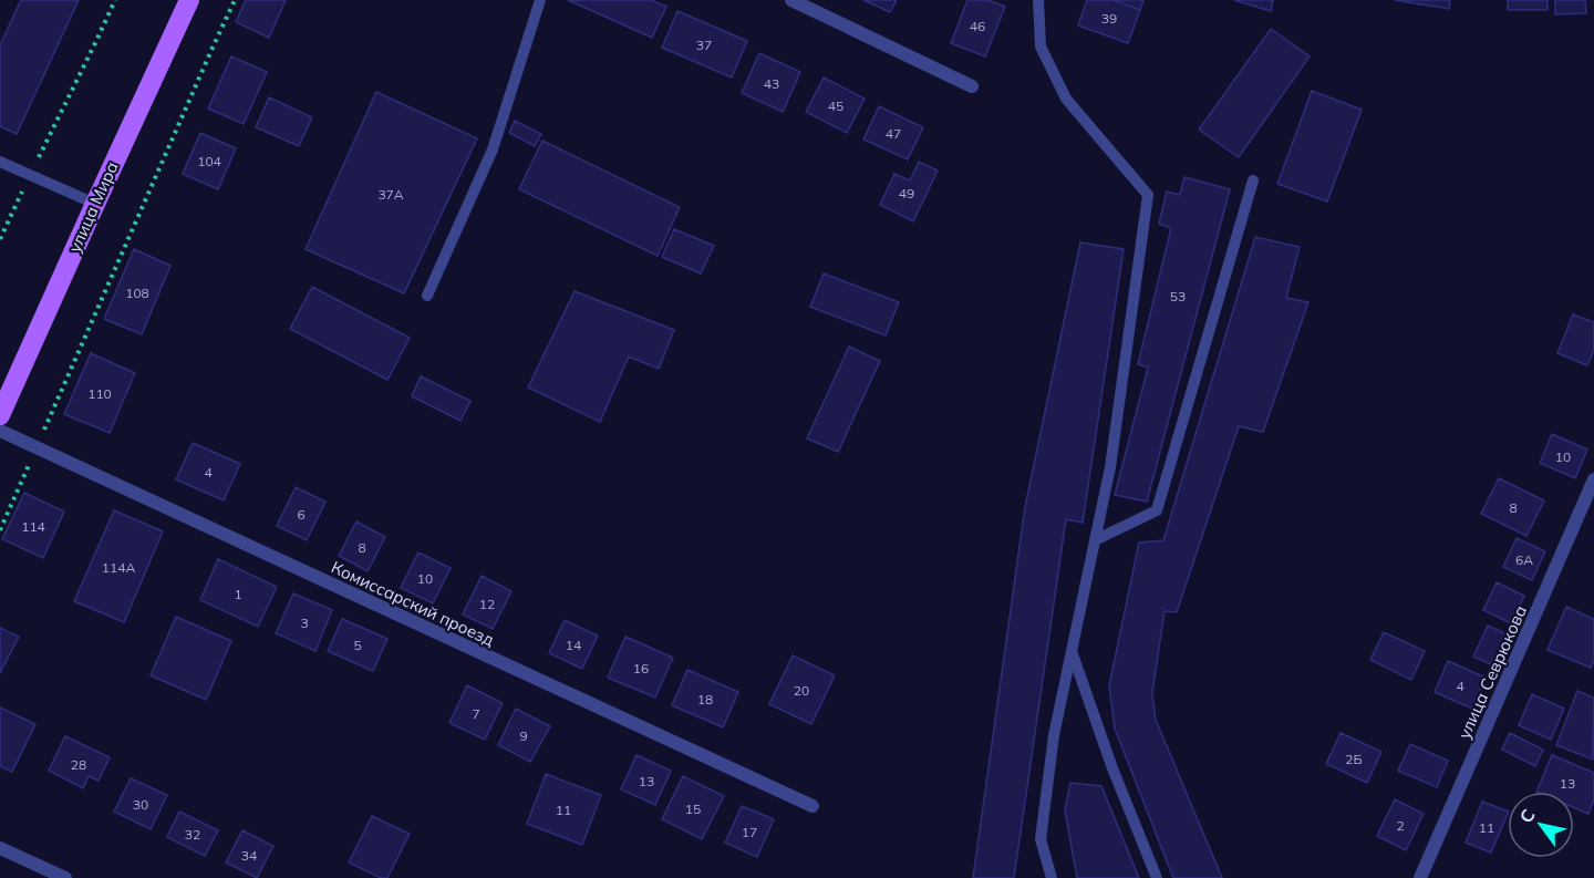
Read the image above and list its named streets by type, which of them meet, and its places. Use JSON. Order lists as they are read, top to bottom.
{
  "streets": {
    "main road": ["улица Мира"],
    "street": ["Комиссарский проезд", "улица Севрюкова"]
  },
  "house_numbers": [
    "39",
    "46",
    "37",
    "43",
    "45",
    "47",
    "104",
    "49",
    "37А",
    "108",
    "53",
    "110",
    "10",
    "4",
    "8",
    "6",
    "114",
    "8",
    "6А",
    "114А",
    "10",
    "1",
    "12",
    "3",
    "5",
    "14",
    "16",
    "4",
    "20",
    "18",
    "7",
    "9",
    "2Б",
    "28",
    "13",
    "13",
    "30",
    "15",
    "11",
    "2",
    "11",
    "17",
    "32",
    "34"
  ],
  "north": "top left"
}
